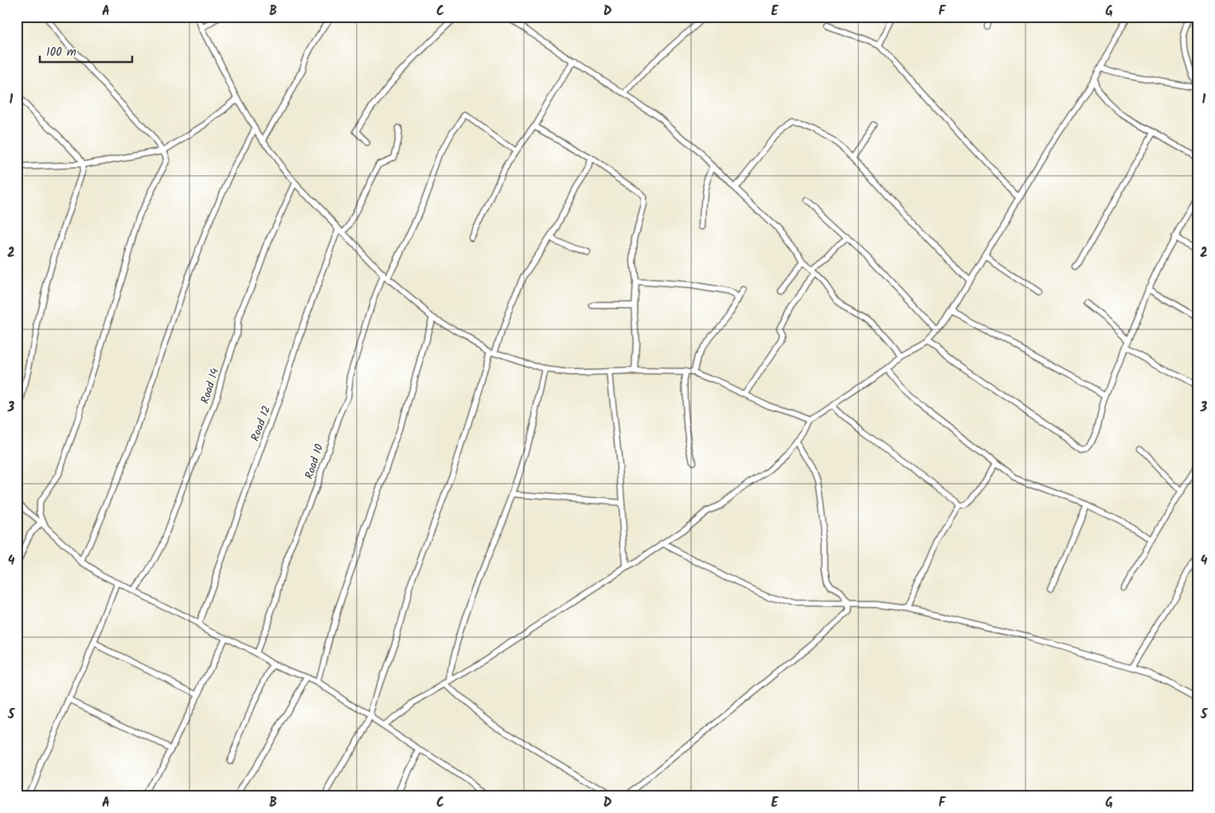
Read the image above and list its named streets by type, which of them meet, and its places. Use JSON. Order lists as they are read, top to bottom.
{
  "streets": {
    "street": ["Road 14", "Road 12", "Road 10"]
  },
  "scale_bar": "100 m",
  "grid": {
    "columns": [
      "A",
      "B",
      "C",
      "D",
      "E",
      "F",
      "G"
    ],
    "rows": [
      "1",
      "2",
      "3",
      "4",
      "5"
    ]
  }
}
